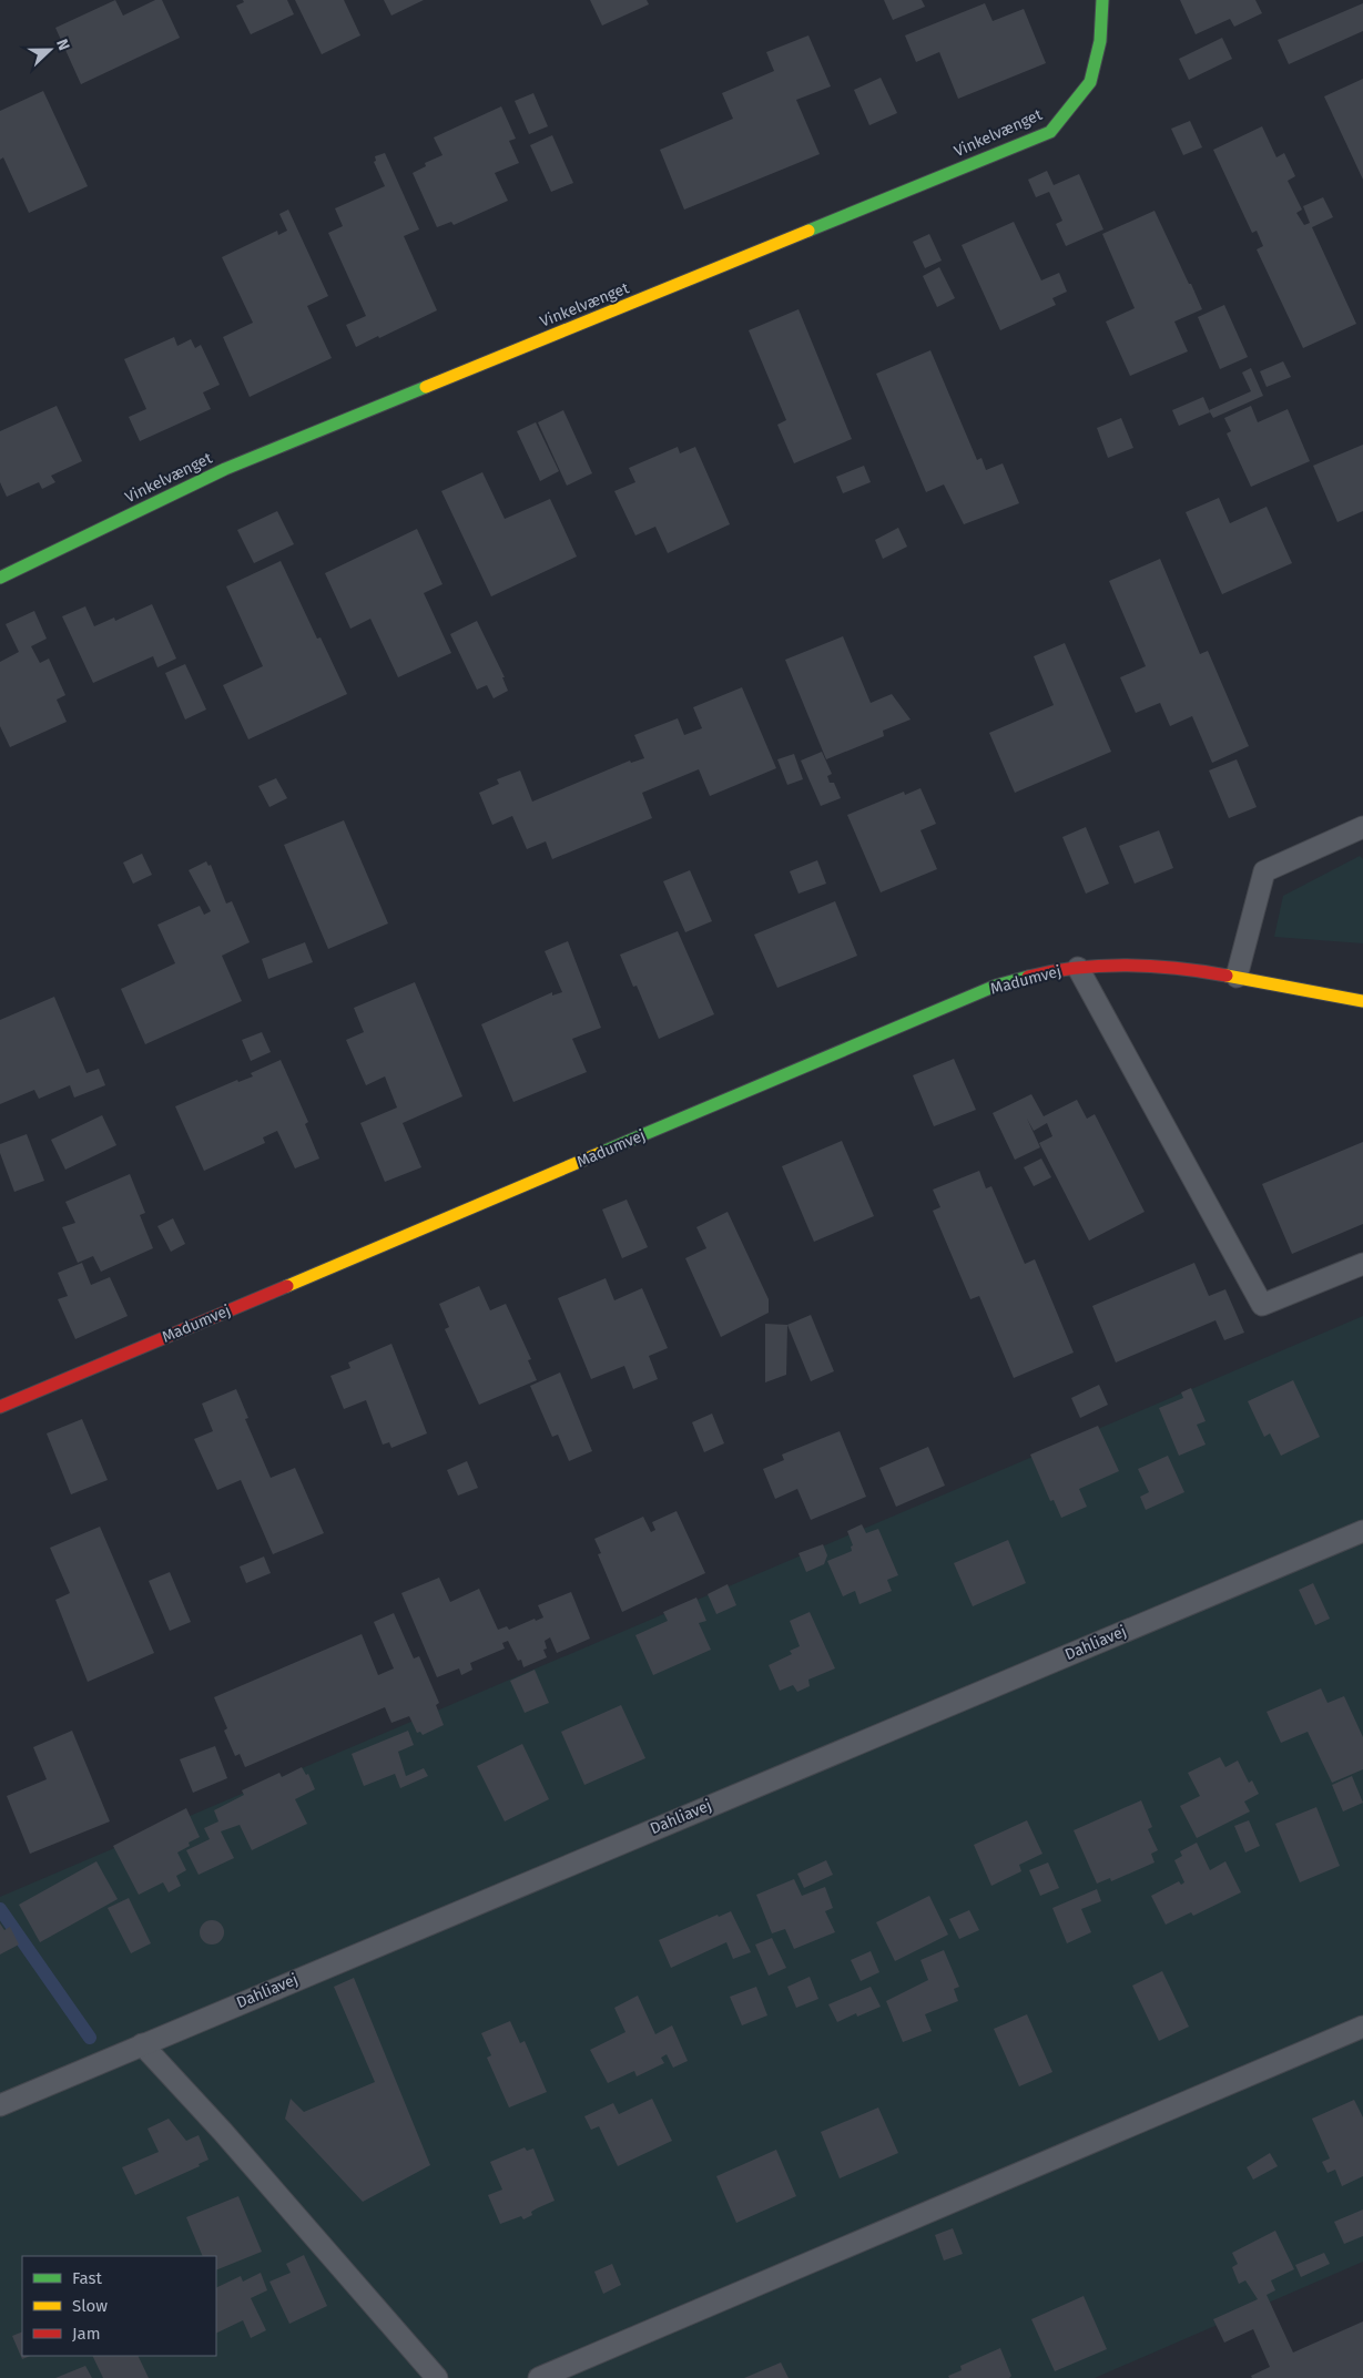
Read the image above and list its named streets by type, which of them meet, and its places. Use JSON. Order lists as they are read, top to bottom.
{
  "streets": {
    "street": ["Vinkelvænget", "Madumvej"],
    "lane": ["Dahliavej"]
  },
  "legend": ["Fast", "Slow", "Jam"],
  "north": "right"
}
